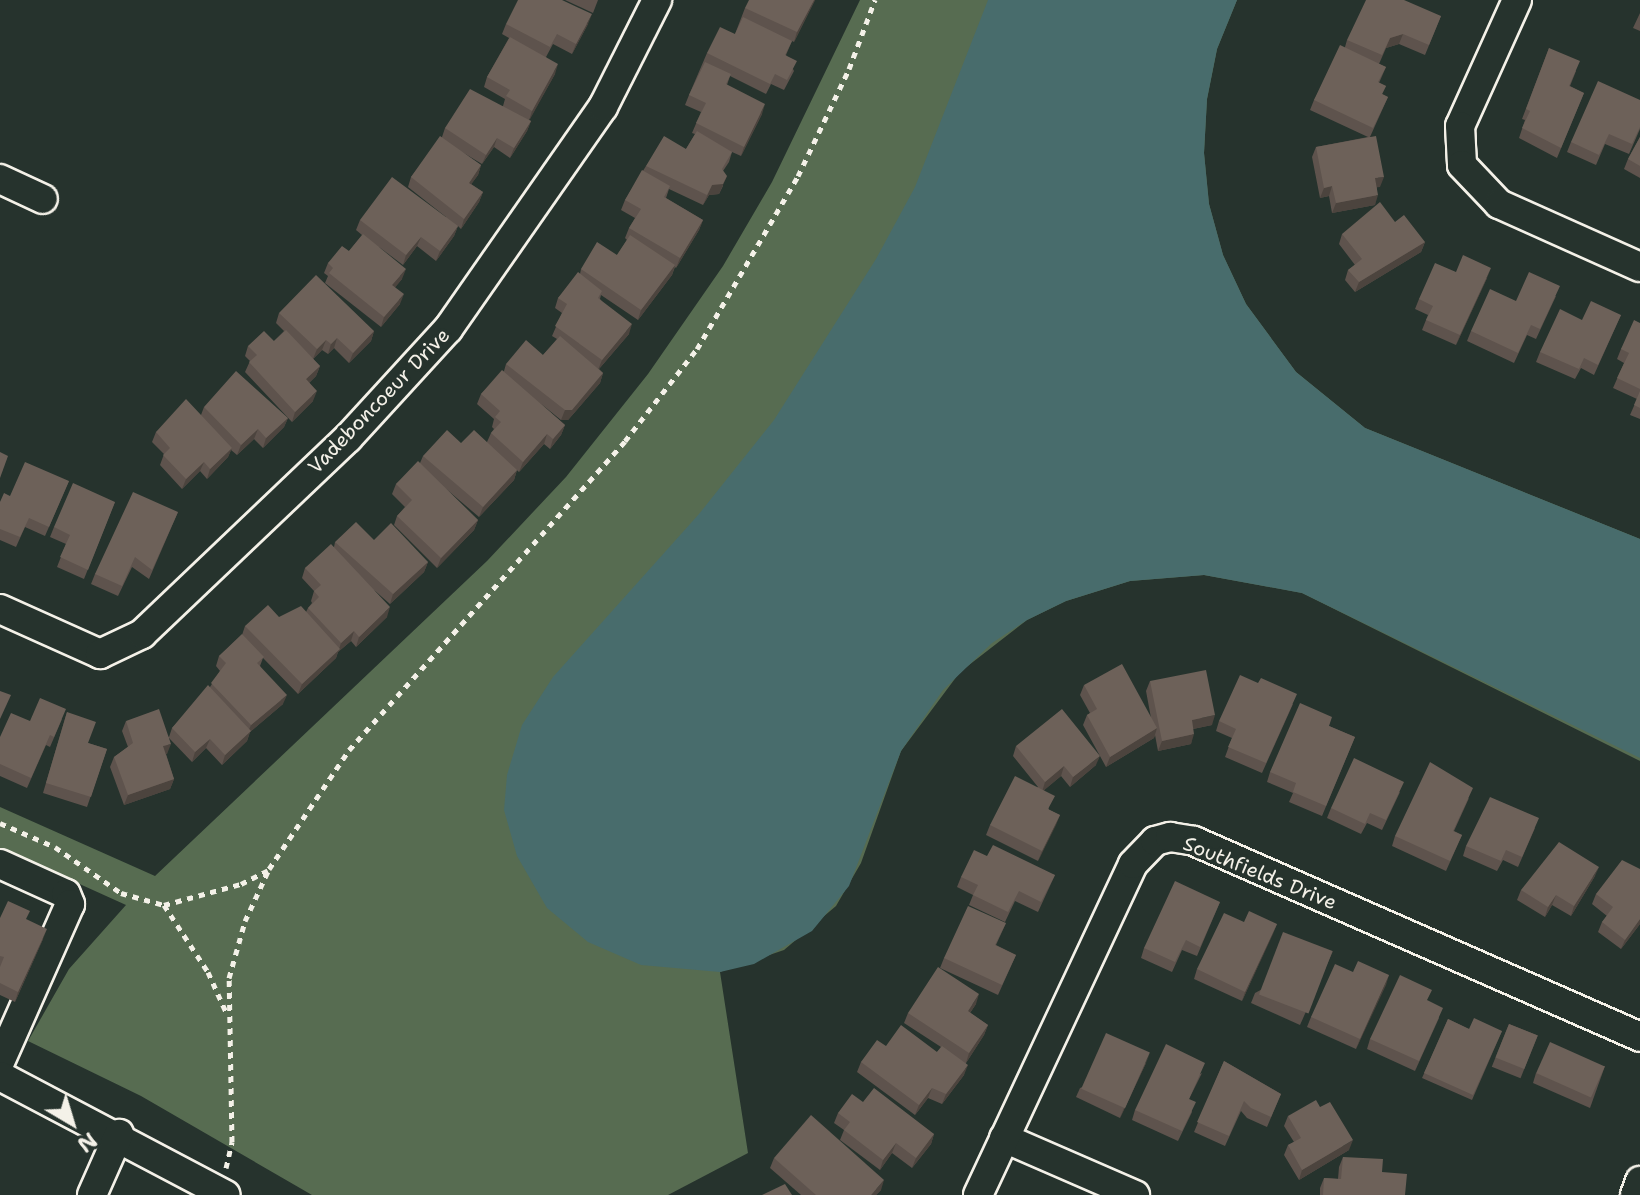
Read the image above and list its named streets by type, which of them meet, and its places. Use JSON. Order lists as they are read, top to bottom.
{
  "streets": {
    "street": ["Vadeboncoeur Drive", "Southfields Drive"]
  },
  "north": "bottom right"
}
